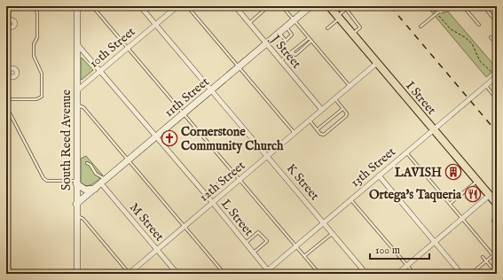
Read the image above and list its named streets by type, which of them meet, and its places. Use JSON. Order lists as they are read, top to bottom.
{
  "streets": {
    "main road": ["I Street"],
    "street": [
      "10th Street",
      "J Street",
      "11th Street",
      "South Reed Avenue",
      "13th Street",
      "12th Street",
      "K Street",
      "L Street",
      "M Street"
    ]
  },
  "crossings": [
    ["10th Street", "South Reed Avenue"],
    ["10th Street", "K Street"],
    ["10th Street", "L Street"],
    ["J Street", "11th Street"],
    ["J Street", "12th Street"],
    ["11th Street", "South Reed Avenue"],
    ["11th Street", "K Street"],
    ["11th Street", "L Street"],
    ["11th Street", "M Street"],
    ["I Street", "13th Street"],
    ["I Street", "12th Street"],
    ["South Reed Avenue", "L Street"],
    ["13th Street", "K Street"],
    ["13th Street", "L Street"],
    ["12th Street", "K Street"],
    ["12th Street", "L Street"],
    ["12th Street", "M Street"]
  ],
  "places": {
    "church": ["Cornerstone Community Church"],
    "building": ["LAVISH"],
    "restaurant": ["Ortega's Taqueria"]
  },
  "scale_bar": "100 m"
}
